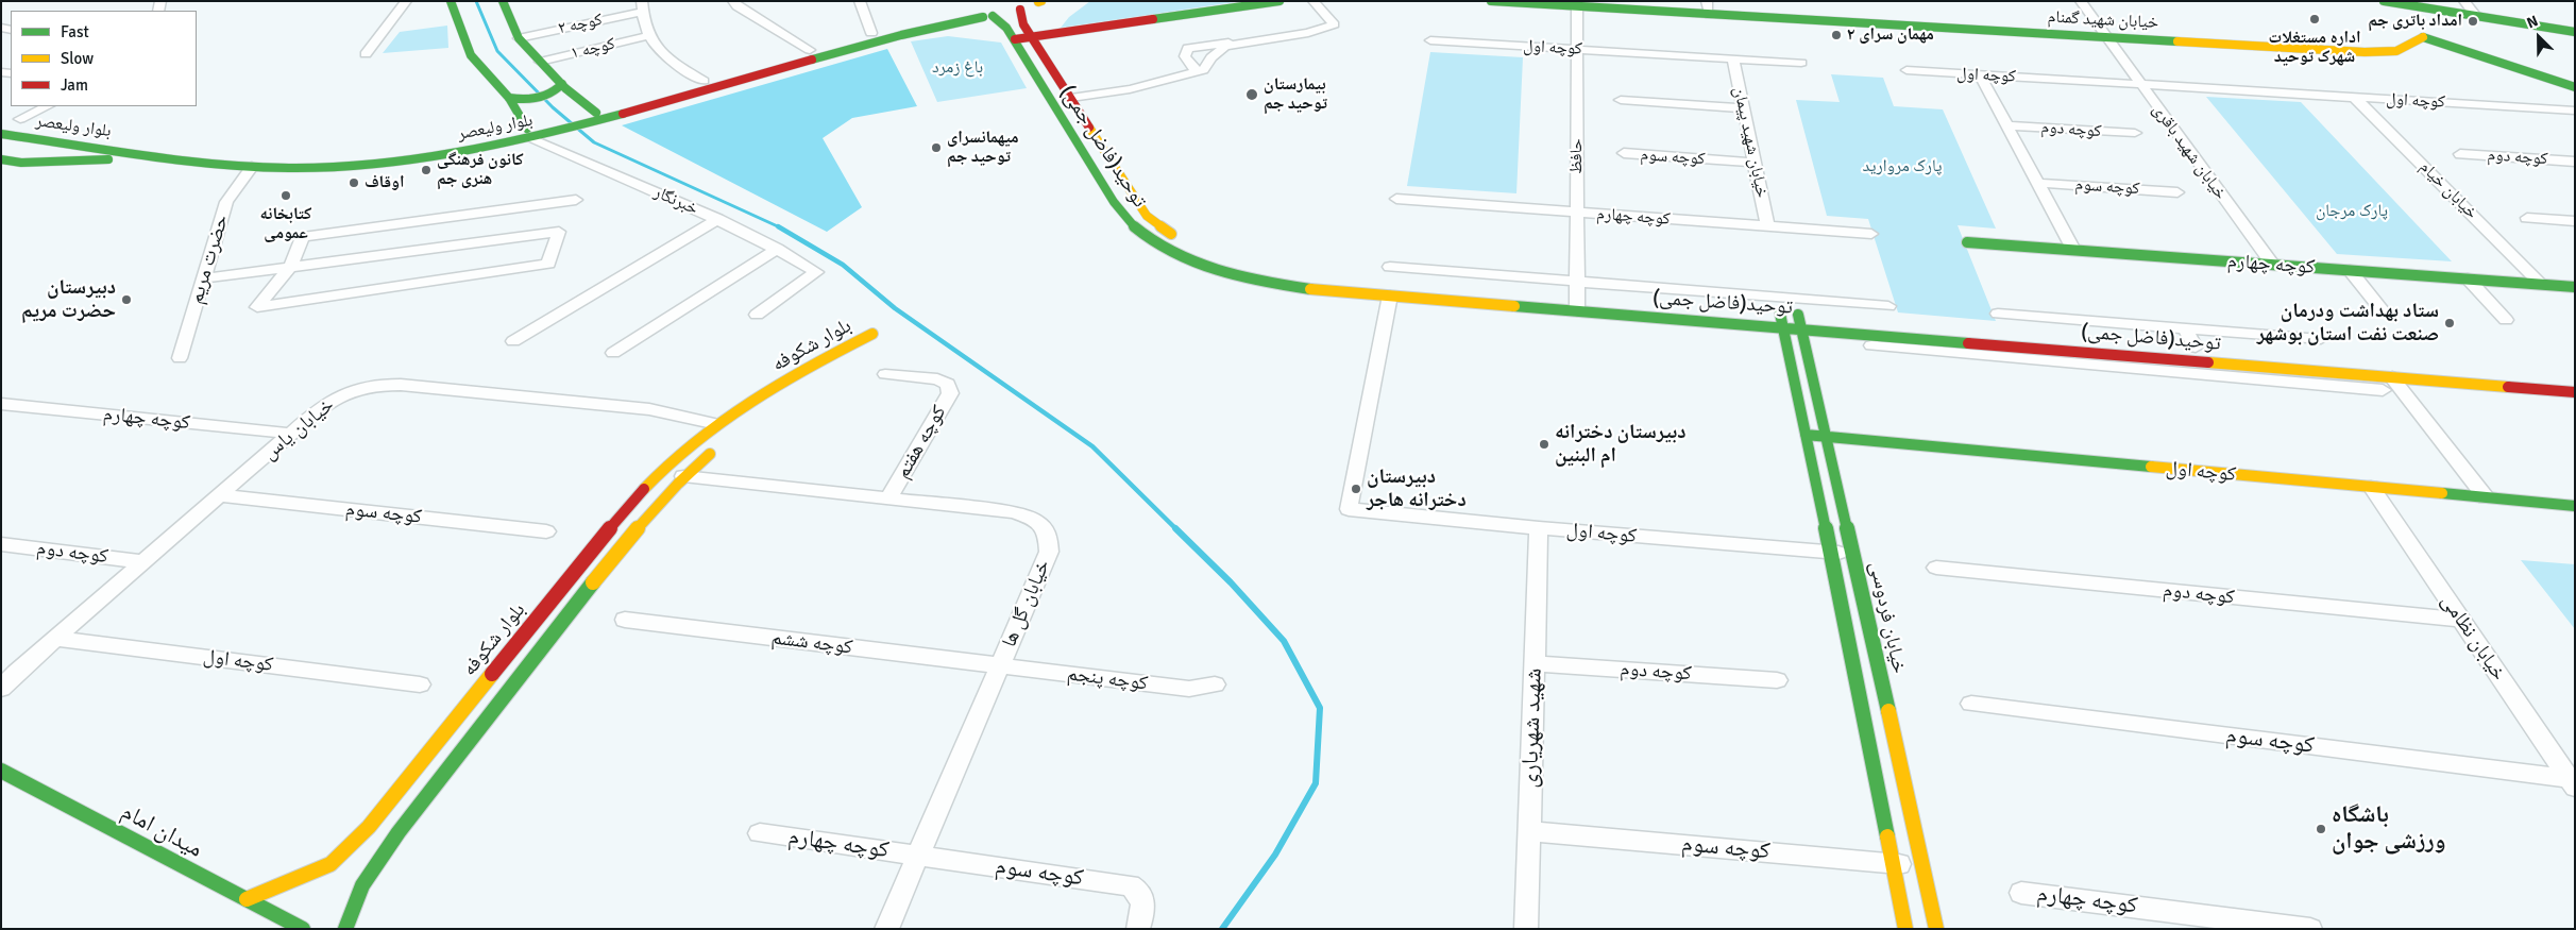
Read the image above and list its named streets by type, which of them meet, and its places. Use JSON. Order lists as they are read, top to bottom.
{
  "streets": {
    "street": [
      "خیابان شهید گمنام",
      "کوچه ۲",
      "کوچه اول",
      "کوچه ۱",
      "بلوار ولیعصر",
      "کوچه دوم",
      "خیابان شهید پیمان",
      "توحید(فاضل جمی)",
      "خیابان شهید باقری",
      "حافظ",
      "کوچه سوم",
      "خیابان خیام",
      "خبرنگار",
      "کوچه چهارم",
      "حضرت مریم",
      "بلوار شکوفه",
      "خیابان یاس",
      "کوچه هفتم",
      "خیابان گل ها",
      "خیابان فردوسی",
      "خیابان نظامی",
      "کوچه ششم",
      "کوچه پنجم",
      "شهید شهریاری",
      "میدان امام"
    ]
  },
  "crossings": [
    ["خیابان شهید گمنام", "خیابان شهید باقری"],
    ["خیابان شهید گمنام", "حافظ"],
    ["کوچه اول", "خیابان شهید پیمان"],
    ["کوچه اول", "توحید(فاضل جمی)"],
    ["کوچه اول", "خیابان شهید باقری"],
    ["کوچه اول", "حافظ"],
    ["کوچه اول", "خیابان خیام"],
    ["کوچه اول", "خیابان یاس"],
    ["کوچه اول", "خیابان فردوسی"],
    ["کوچه اول", "خیابان نظامی"],
    ["کوچه اول", "شهید شهریاری"],
    ["بلوار ولیعصر", "توحید(فاضل جمی)"],
    ["بلوار ولیعصر", "خبرنگار"],
    ["بلوار ولیعصر", "حضرت مریم"],
    ["کوچه دوم", "خیابان نظامی"],
    ["کوچه دوم", "شهید شهریاری"],
    ["خیابان شهید پیمان", "کوچه سوم"],
    ["خیابان شهید پیمان", "کوچه چهارم"],
    ["توحید(فاضل جمی)", "حافظ"],
    ["توحید(فاضل جمی)", "خیابان فردوسی"],
    ["خیابان شهید باقری", "کوچه چهارم"],
    ["حافظ", "کوچه چهارم"],
    ["کوچه سوم", "کوچه چهارم"],
    ["کوچه سوم", "خیابان یاس"],
    ["کوچه سوم", "خیابان گل ها"],
    ["کوچه سوم", "خیابان فردوسی"],
    ["کوچه سوم", "خیابان نظامی"],
    ["کوچه سوم", "شهید شهریاری"],
    ["خیابان خیام", "کوچه چهارم"],
    ["کوچه چهارم", "خیابان یاس"],
    ["کوچه چهارم", "خیابان گل ها"],
    ["بلوار شکوفه", "خیابان یاس"],
    ["بلوار شکوفه", "خیابان گل ها"],
    ["بلوار شکوفه", "میدان امام"],
    ["کوچه هفتم", "خیابان گل ها"],
    ["خیابان گل ها", "کوچه ششم"],
    ["خیابان گل ها", "کوچه پنجم"],
    ["کوچه ششم", "کوچه پنجم"]
  ],
  "parks": ["باغ زمرد", "پارک مروارید", "پارک مرجان"],
  "places": [
    "اداره مستغلات شهرک توحید",
    "امداد باتری جم",
    "مهمان سرای ۲",
    "بیمارستان توحید جم",
    "میهمانسرای توحید جم",
    "کانون فرهنگی هنری جم",
    "اوقاف",
    "کتابخانه عمومی",
    "دبیرستان حضرت مریم",
    "ستاد بهداشت ودرمان صنعت نفت استان بوشهر",
    "دبیرستان دخترانه ام البنین",
    "دبیرستان دخترانه هاجر",
    "باشگاه ورزشی جوان"
  ],
  "legend": ["Fast", "Slow", "Jam"],
  "north": "top left"
}
